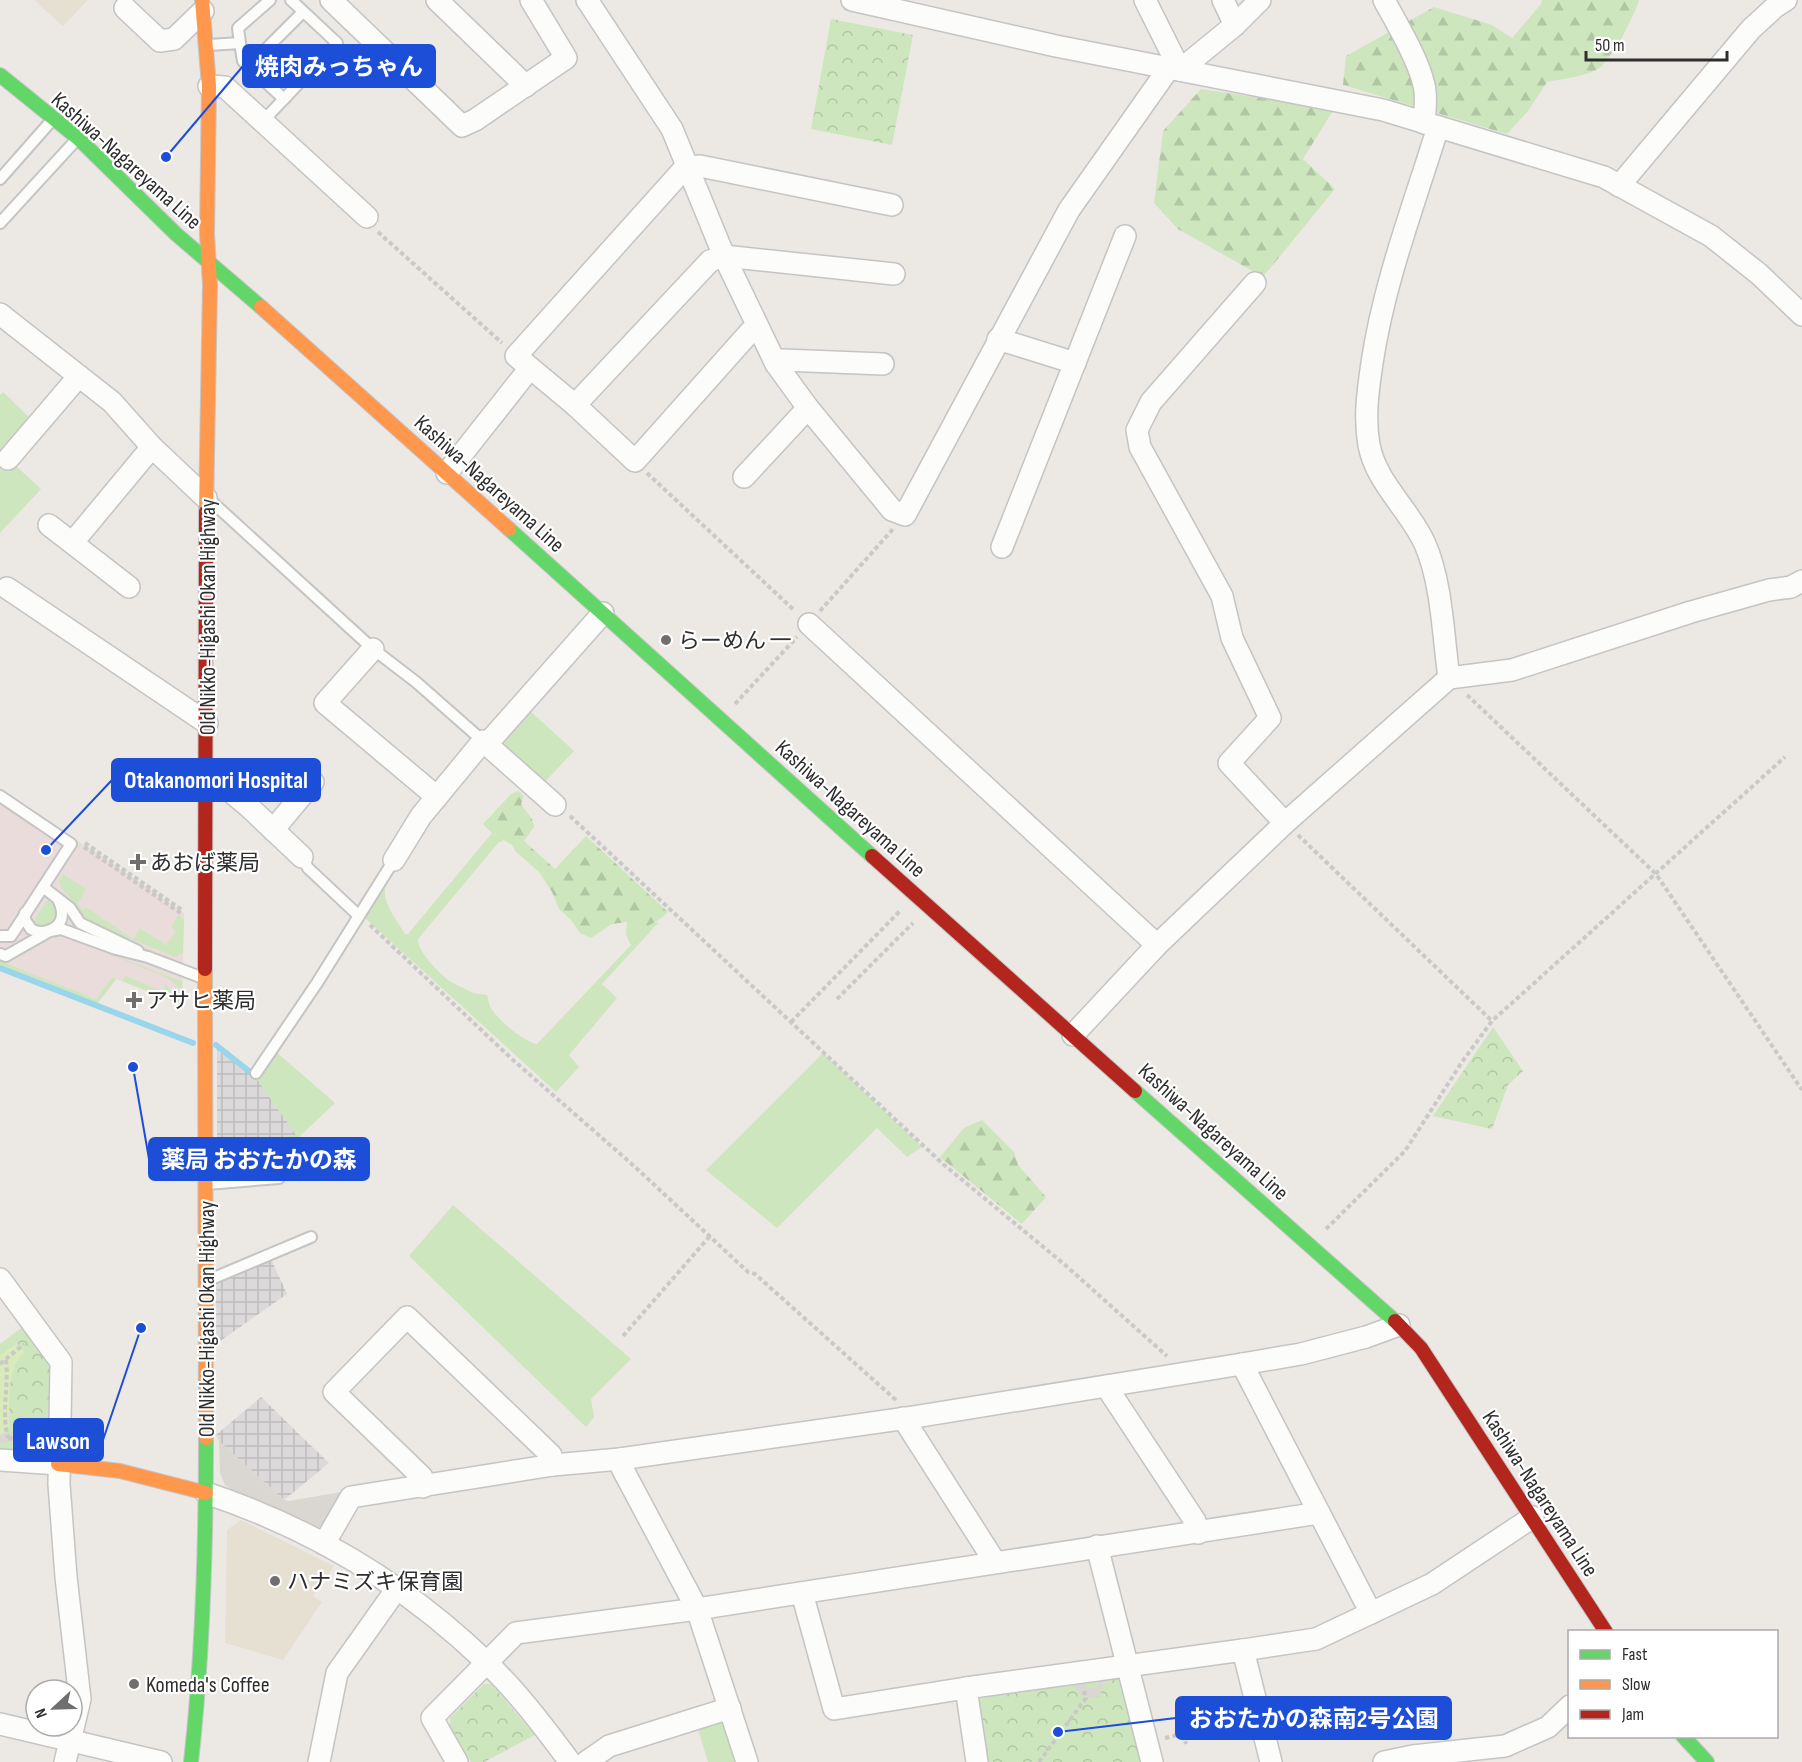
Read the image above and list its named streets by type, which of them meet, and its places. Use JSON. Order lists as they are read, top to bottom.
{
  "streets": {
    "main road": ["Kashiwa-Nagareyama Line", "Old Nikko-Higashi Okan Highway"]
  },
  "crossings": [
    ["Kashiwa-Nagareyama Line", "Old Nikko-Higashi Okan Highway"]
  ],
  "places": {
    "other": [
      "焼肉みっちゃん",
      "らーめん 一",
      "Otakanomori Hospital",
      "薬局 おおたかの森",
      "Lawson",
      "ハナミズキ保育園",
      "Komeda's Coffee",
      "おおたかの森南2号公園"
    ],
    "health": ["あおば薬局", "アサヒ薬局"]
  },
  "legend": ["Fast", "Slow", "Jam"],
  "scale_bar": "50 m",
  "north": "left"
}
